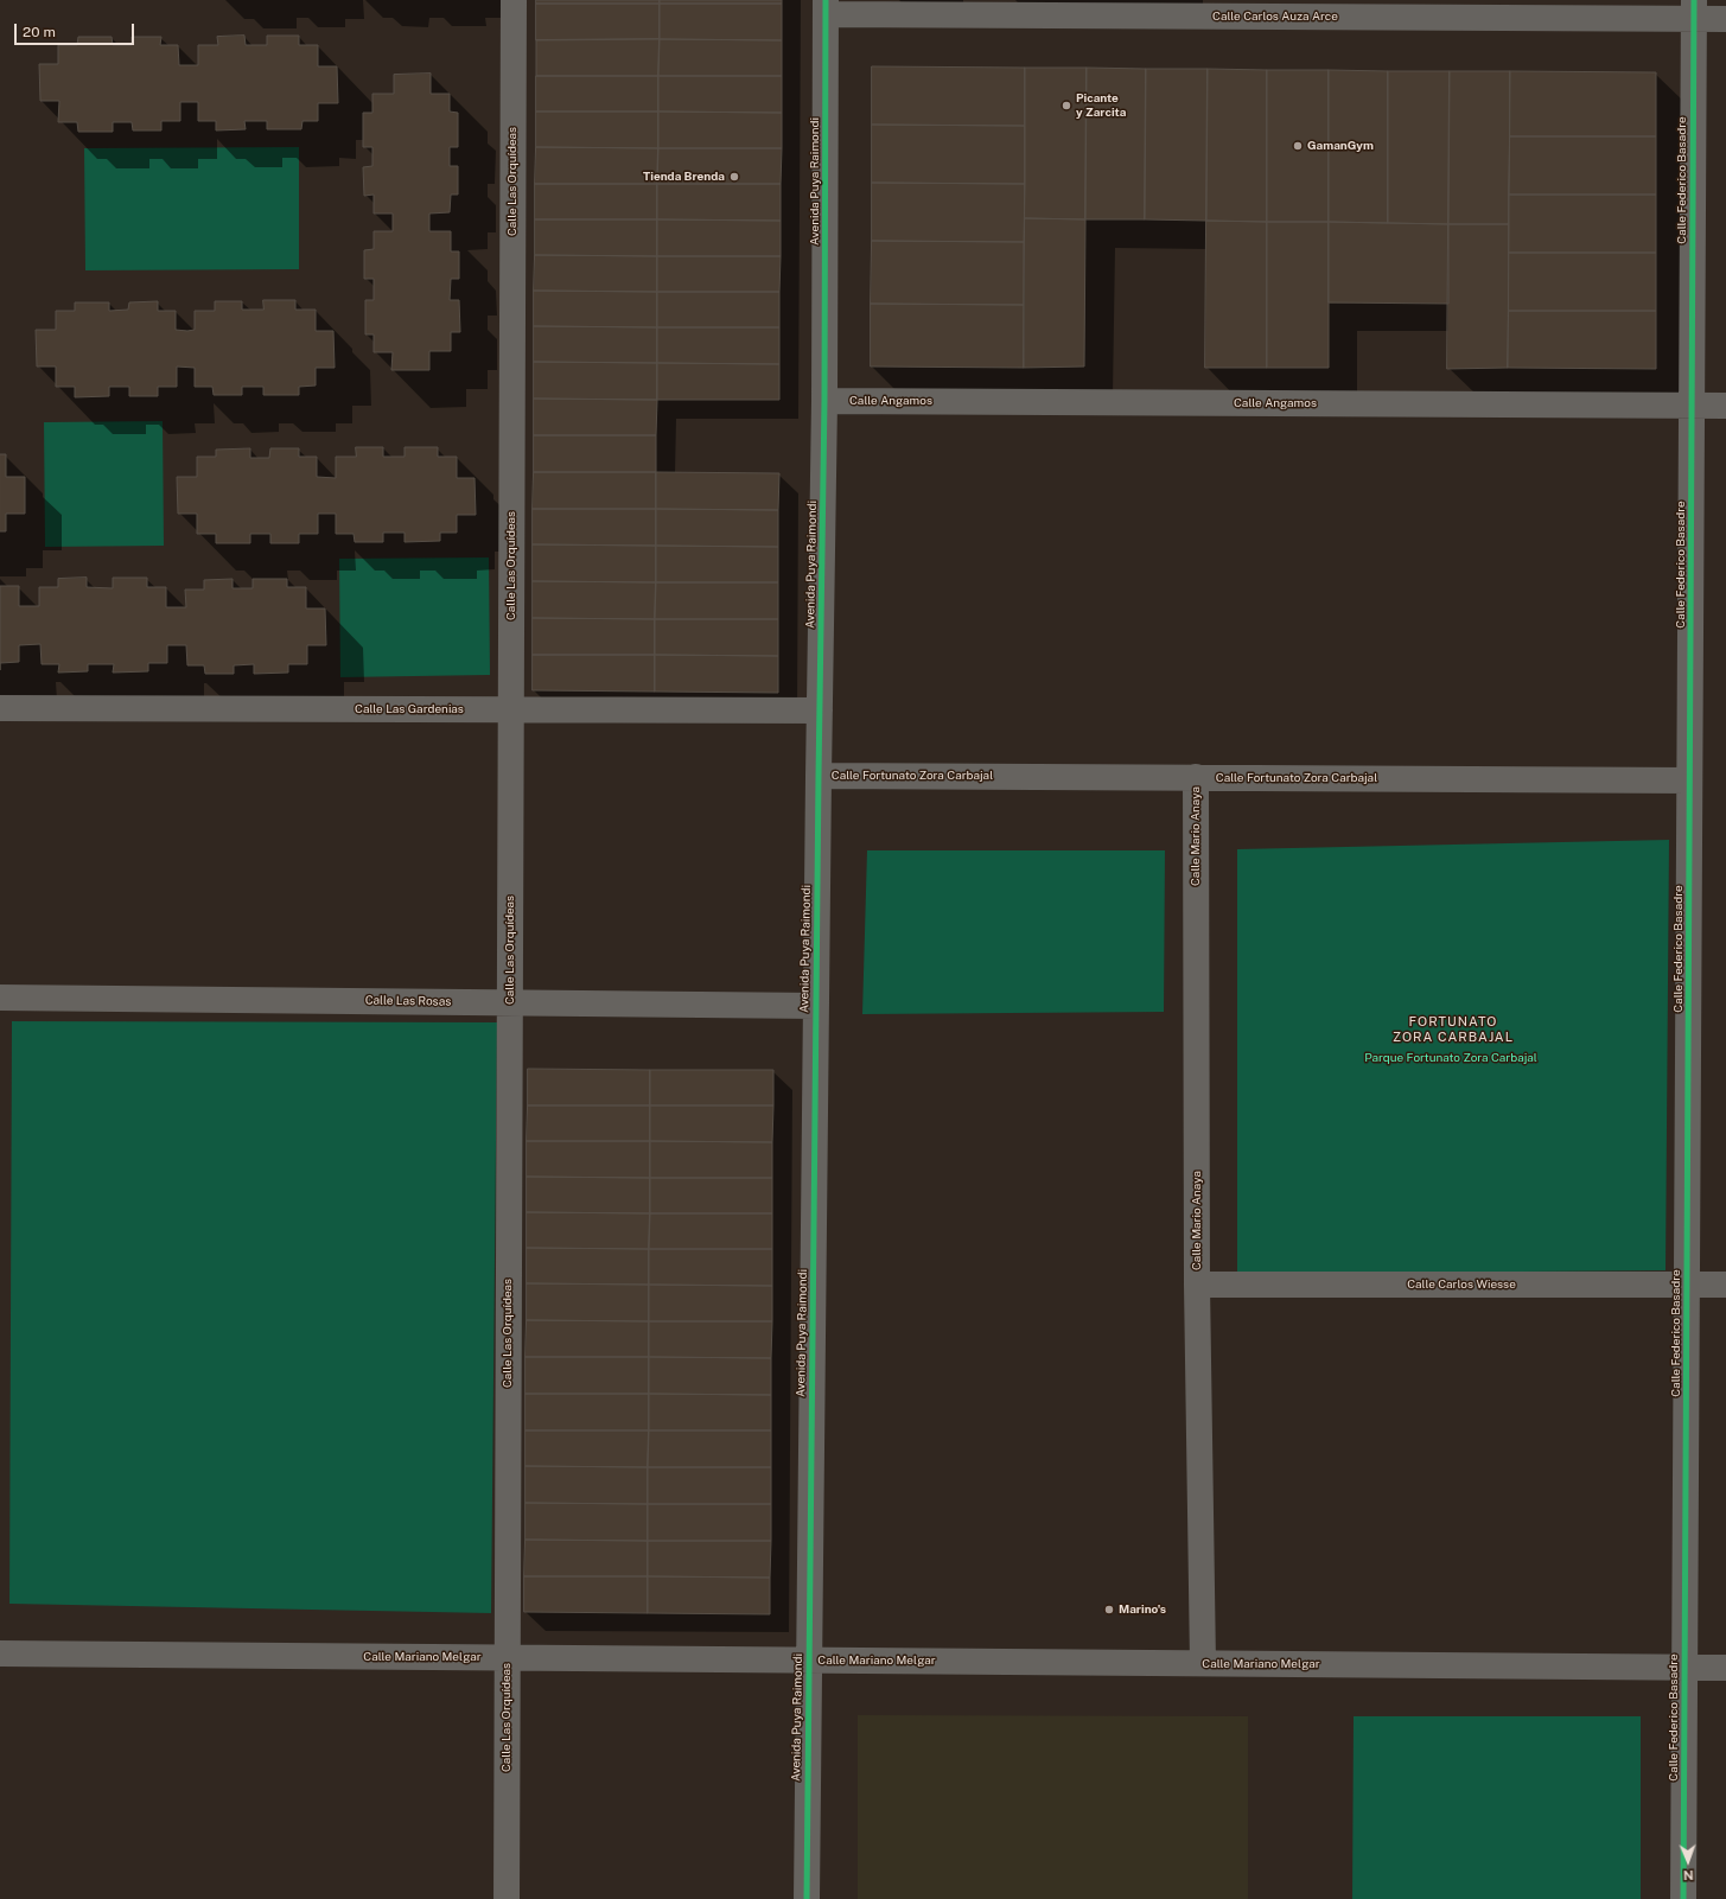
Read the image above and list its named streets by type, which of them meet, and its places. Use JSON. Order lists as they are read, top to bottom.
{
  "streets": {
    "street": [
      "Calle Carlos Auza Arce",
      "Calle Federico Basadre",
      "Calle Las Orquídeas",
      "Avenida Puya Raimondi",
      "Calle Angamos",
      "Calle Las Gardenias",
      "Calle Fortunato Zora Carbajal",
      "Calle Mario Anaya",
      "Calle Las Rosas",
      "Calle Carlos Wiesse",
      "Calle Mariano Melgar"
    ]
  },
  "crossings": [
    ["Calle Carlos Auza Arce", "Calle Federico Basadre"],
    ["Calle Carlos Auza Arce", "Avenida Puya Raimondi"],
    ["Calle Federico Basadre", "Calle Angamos"],
    ["Calle Federico Basadre", "Calle Fortunato Zora Carbajal"],
    ["Calle Federico Basadre", "Calle Carlos Wiesse"],
    ["Calle Federico Basadre", "Calle Mariano Melgar"],
    ["Calle Las Orquídeas", "Calle Las Gardenias"],
    ["Calle Las Orquídeas", "Calle Las Rosas"],
    ["Calle Las Orquídeas", "Calle Mariano Melgar"],
    ["Avenida Puya Raimondi", "Calle Angamos"],
    ["Avenida Puya Raimondi", "Calle Las Gardenias"],
    ["Avenida Puya Raimondi", "Calle Fortunato Zora Carbajal"],
    ["Avenida Puya Raimondi", "Calle Las Rosas"],
    ["Avenida Puya Raimondi", "Calle Mariano Melgar"],
    ["Calle Fortunato Zora Carbajal", "Calle Mario Anaya"],
    ["Calle Mario Anaya", "Calle Carlos Wiesse"],
    ["Calle Mario Anaya", "Calle Mariano Melgar"]
  ],
  "districts": ["FORTUNATO ZORA CARBAJAL"],
  "parks": ["Parque Fortunato Zora Carbajal"],
  "places": [
    "Picante y Zarcita",
    "GamanGym",
    "Tienda Brenda",
    "Marino's"
  ],
  "scale_bar": "20 m",
  "north": "bottom"
}
